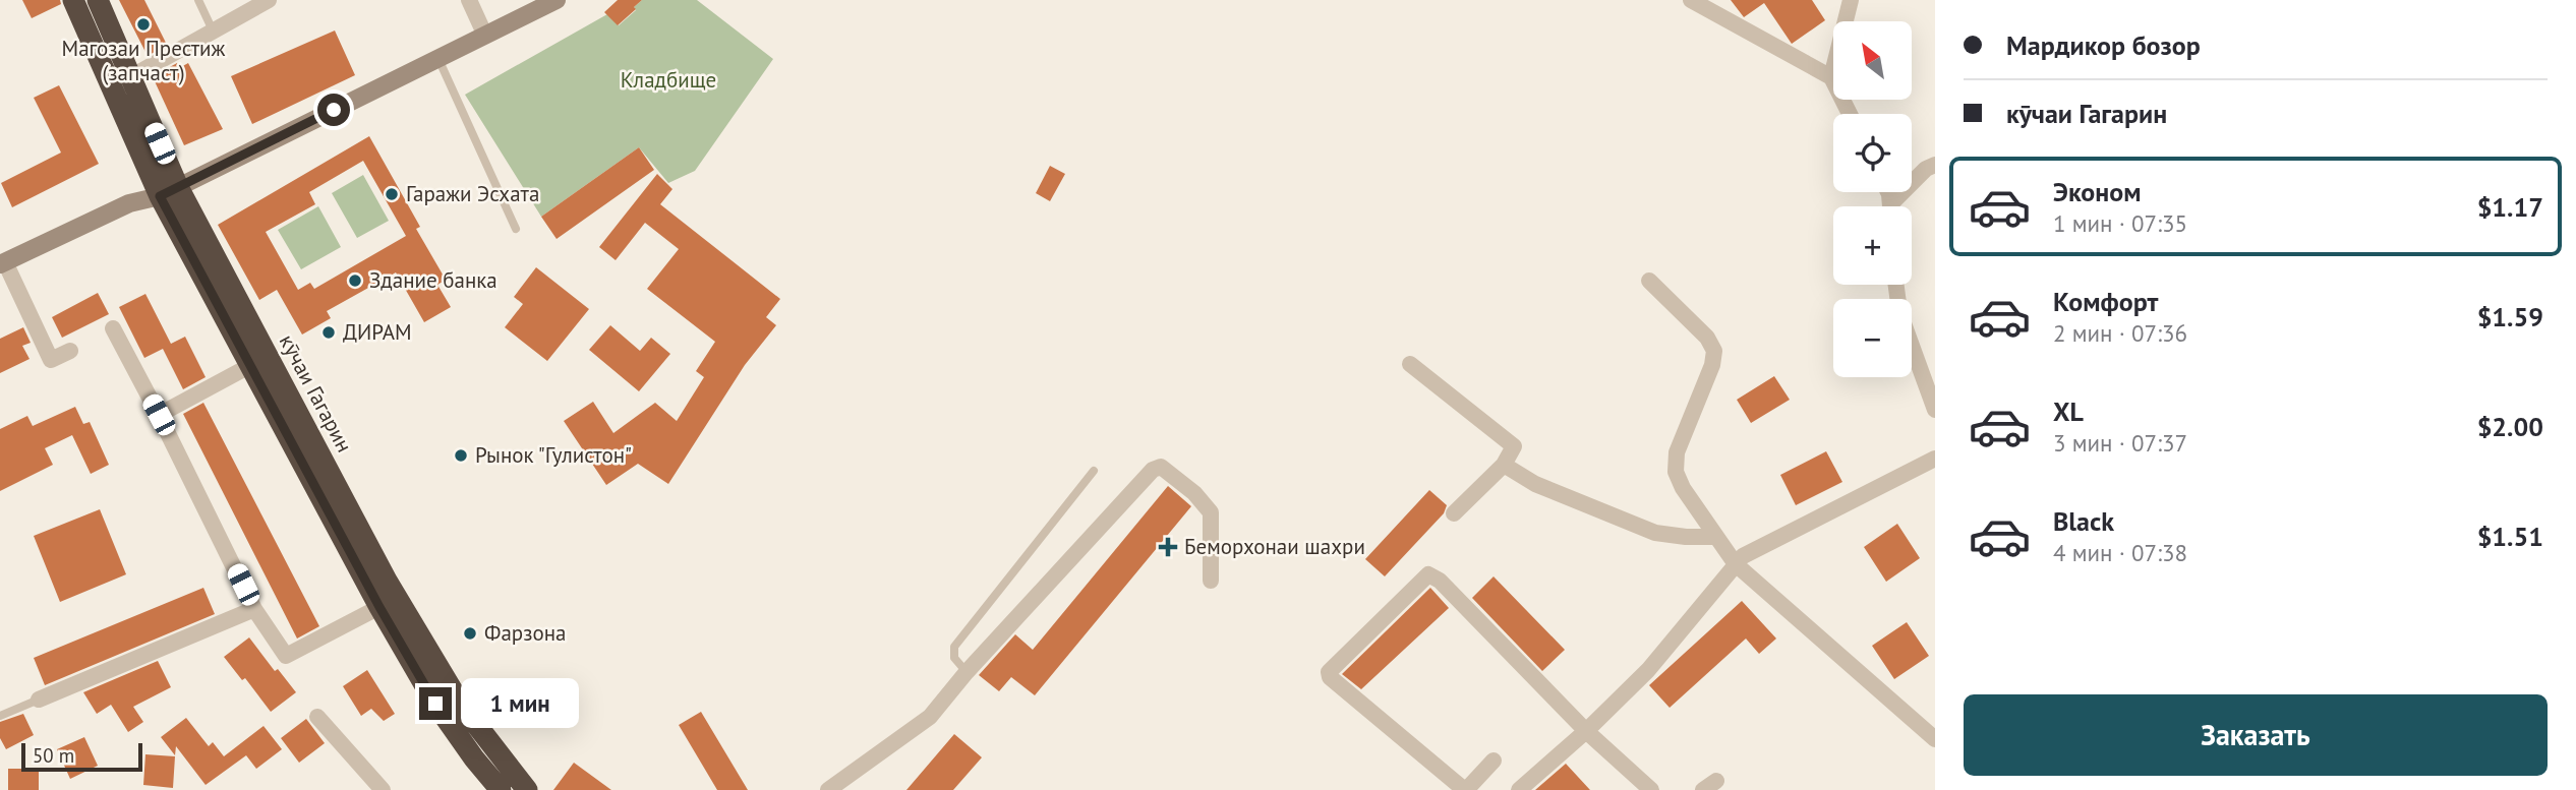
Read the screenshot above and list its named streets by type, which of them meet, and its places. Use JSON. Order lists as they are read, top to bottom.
{
  "streets": {
    "highway": ["кӯчаи Гагарин"]
  },
  "parks": ["Кладбище"],
  "places": {
    "other": [
      "Магозаи Престиж (запчаст)",
      "Гаражи Эсхата",
      "Здание банка",
      "ДИРАМ",
      "Рынок \"Гулистон\"",
      "Фарзона"
    ],
    "health": ["Беморхонаи шахри"]
  },
  "scale_bar": "50 m",
  "north": "top left",
  "page": {
    "banner": ["Мардикор бозор", "кӯчаи Гагарин"],
    "map_buttons": ["+", "−"],
    "list": [
      {
        "name": "Эконом",
        "note": "1 мин · 07:35",
        "value": "$1.17"
      },
      {
        "name": "Комфорт",
        "note": "2 мин · 07:36",
        "value": "$1.59"
      },
      {
        "name": "XL",
        "note": "3 мин · 07:37",
        "value": "$2.00"
      },
      {
        "name": "Black",
        "note": "4 мин · 07:38",
        "value": "$1.51"
      }
    ],
    "bubble": "1 мин",
    "buttons": "Заказать",
    "scale": "50 m"
  }
}
